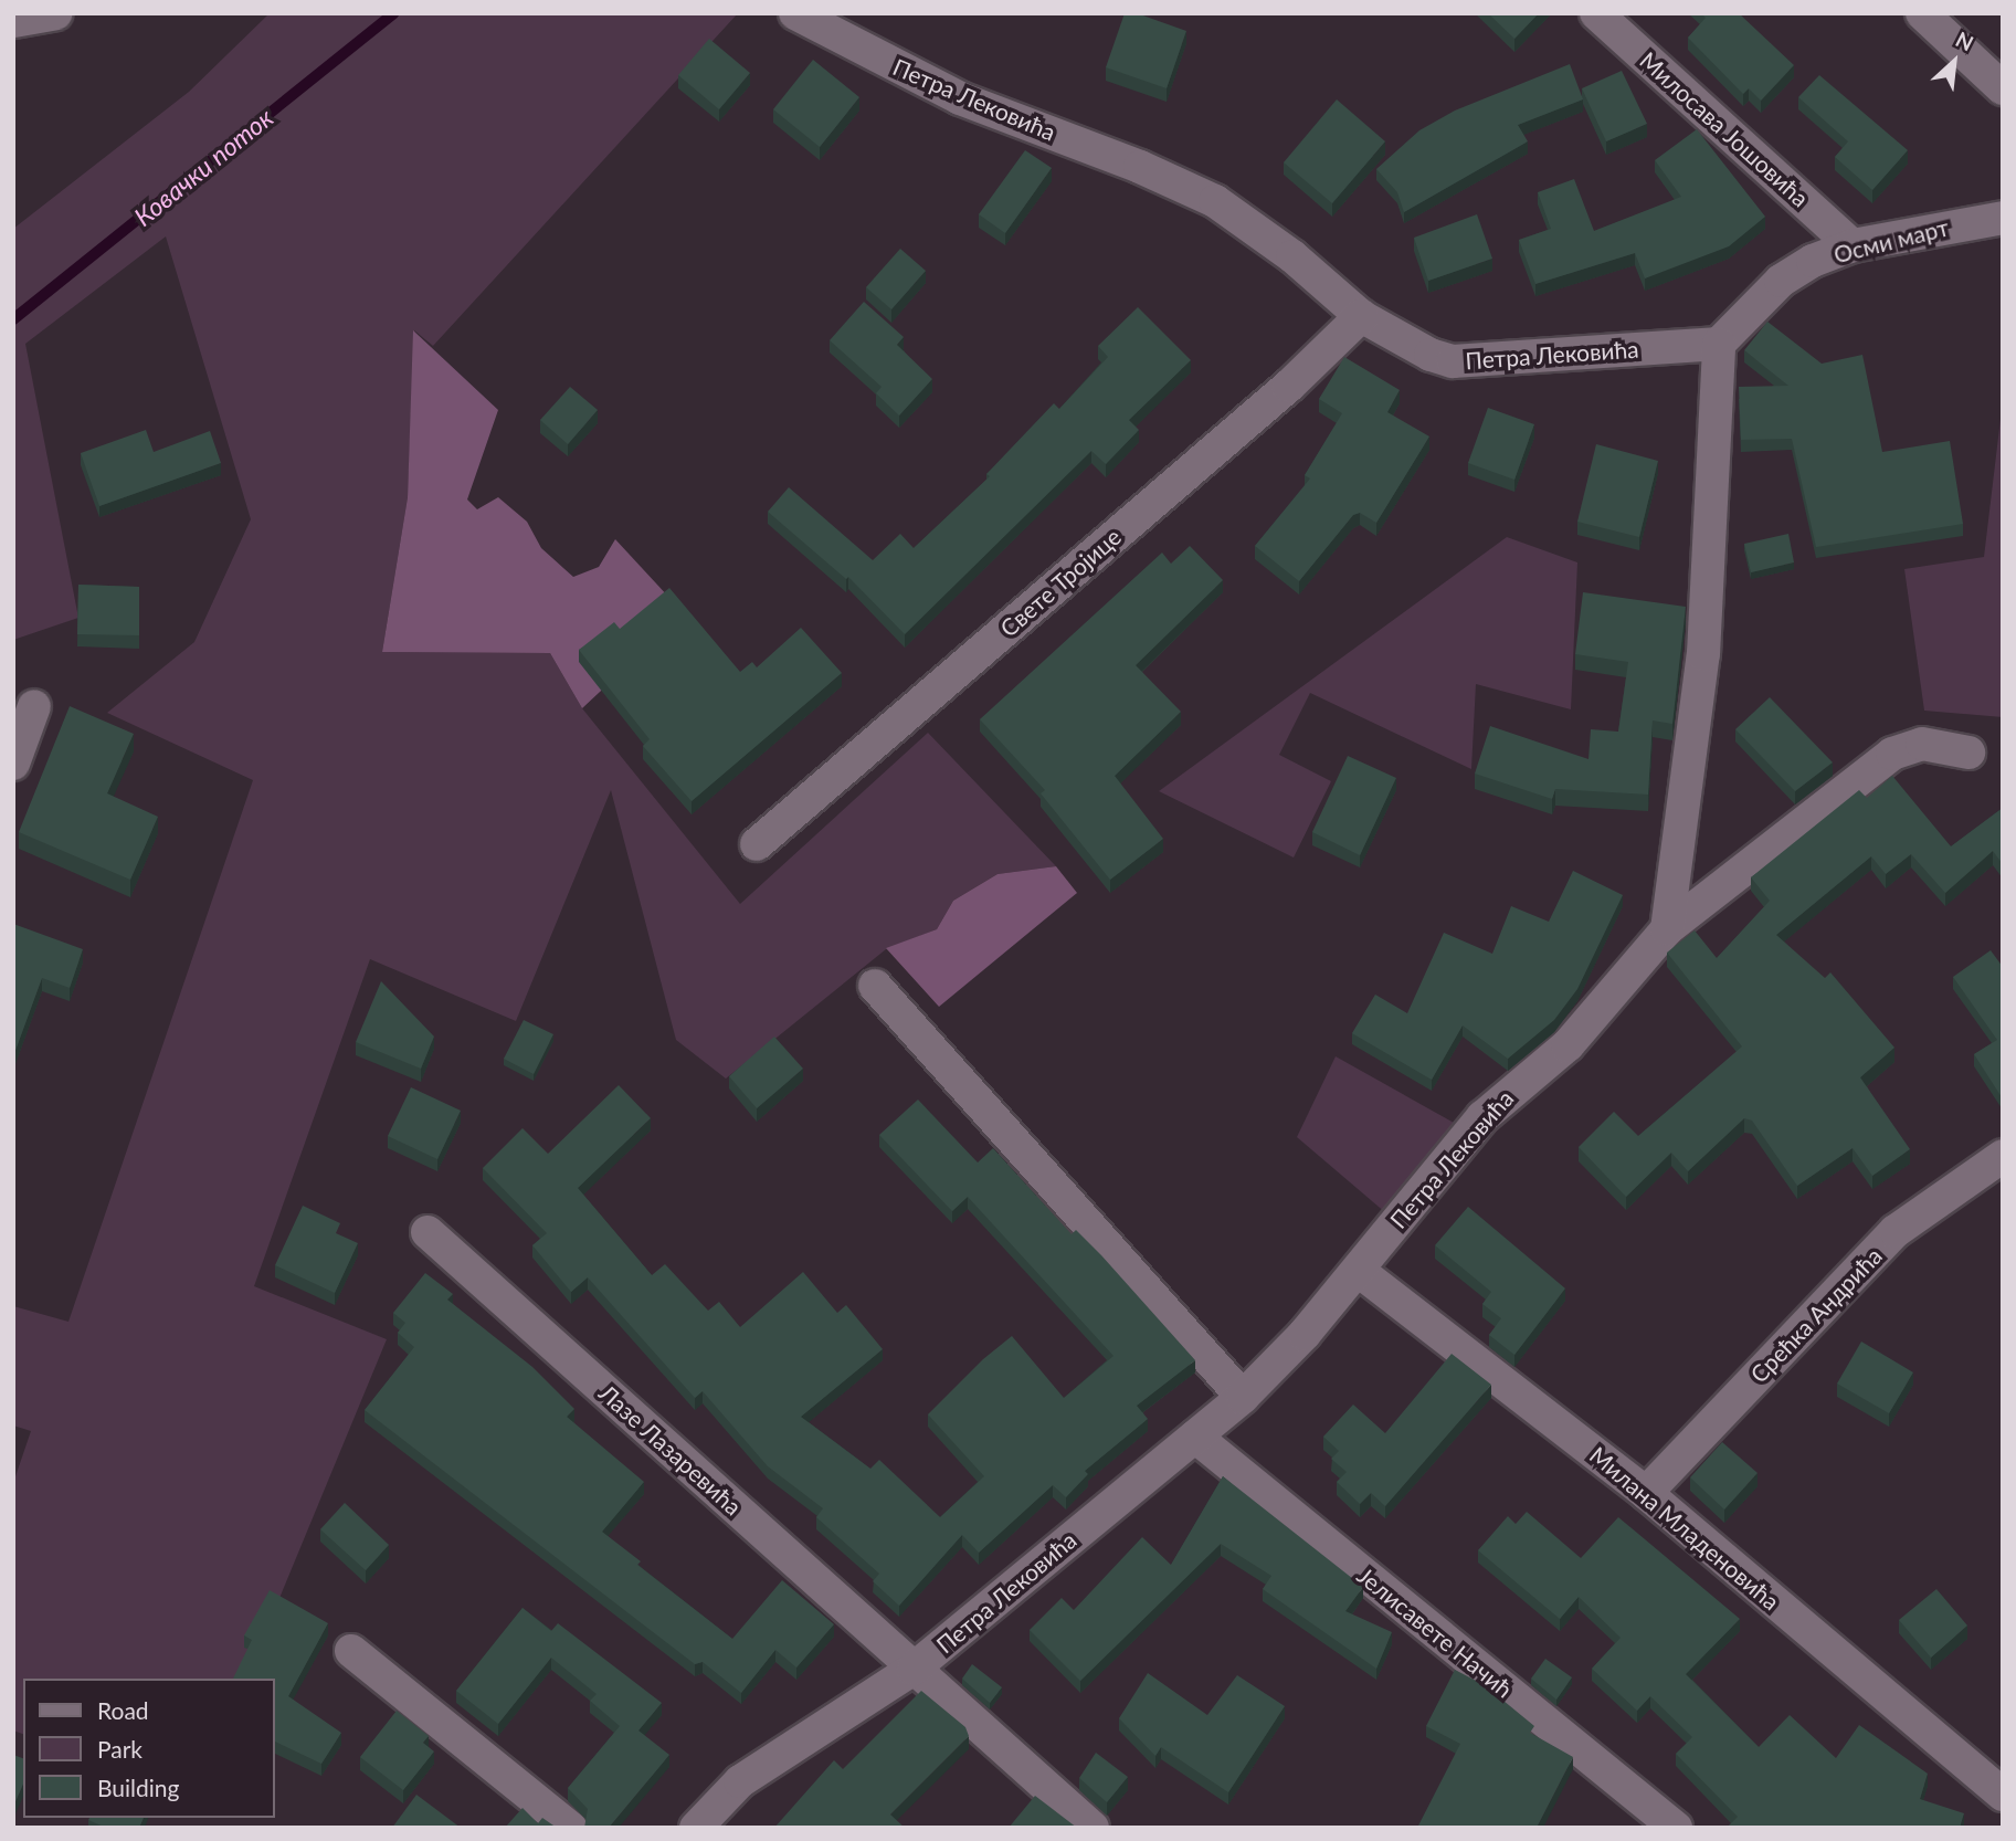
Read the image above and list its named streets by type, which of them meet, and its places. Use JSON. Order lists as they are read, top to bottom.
{
  "streets": {
    "street": [
      "Петра Лековића",
      "Милосава Јошовића",
      "Осми март",
      "Свете Тројице",
      "Срећка Андрића",
      "Лазе Лазаревића",
      "Милана Младеновића",
      "Јелисавете Начић"
    ]
  },
  "crossings": [
    ["Петра Лековића", "Осми март"],
    ["Петра Лековића", "Свете Тројице"],
    ["Петра Лековића", "Лазе Лазаревића"],
    ["Петра Лековића", "Милана Младеновића"],
    ["Петра Лековића", "Јелисавете Начић"],
    ["Милосава Јошовића", "Осми март"],
    ["Срећка Андрића", "Милана Младеновића"]
  ],
  "water": ["Ковачки поток"],
  "legend": ["Road", "Park", "Building"],
  "north": "top right"
}
